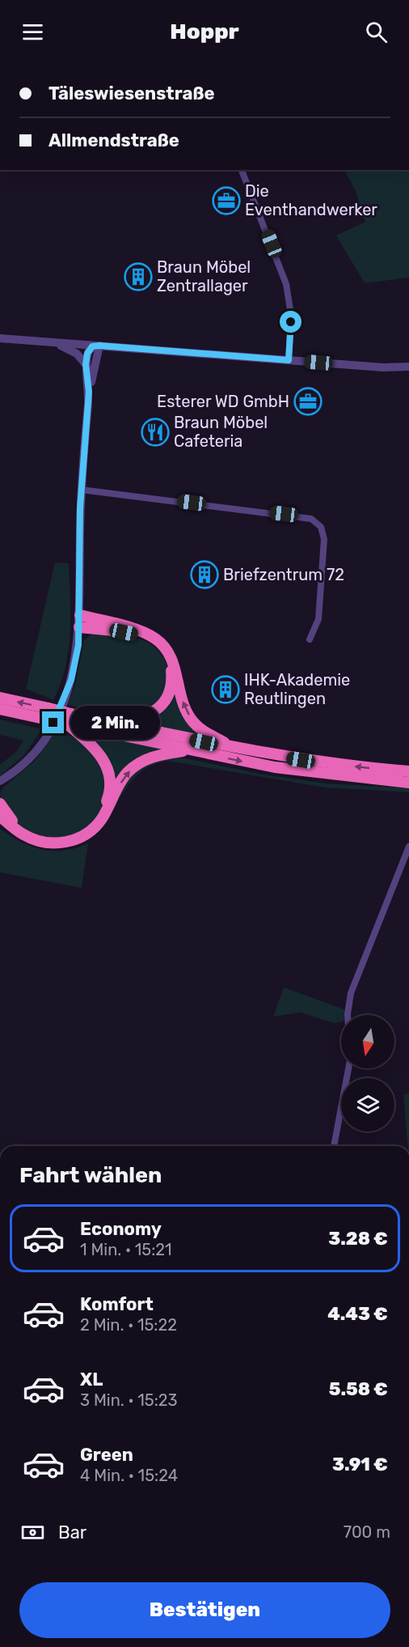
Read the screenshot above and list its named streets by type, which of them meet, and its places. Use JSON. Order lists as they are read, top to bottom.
{
  "places": {
    "office": ["Die Eventhandwerker", "Esterer WD GmbH"],
    "building": ["Braun Möbel Zentrallager", "Briefzentrum 72", "IHK-Akademie Reutlingen"],
    "restaurant": ["Braun Möbel Cafeteria"]
  },
  "north": "bottom",
  "page": {
    "header": "Hoppr",
    "banner": ["Täleswiesenstraße", "Allmendstraße"],
    "bubble": "2 Min.",
    "heading": "Fahrt wählen",
    "list": [
      {
        "name": "Economy",
        "note": "1 Min. · 15:21",
        "value": "3.28 €"
      },
      {
        "name": "Komfort",
        "note": "2 Min. · 15:22",
        "value": "4.43 €"
      },
      {
        "name": "XL",
        "note": "3 Min. · 15:23",
        "value": "5.58 €"
      },
      {
        "name": "Green",
        "note": "4 Min. · 15:24",
        "value": "3.91 €"
      }
    ],
    "pay": ["Bar", "700 m"],
    "buttons": "Bestätigen"
  }
}
